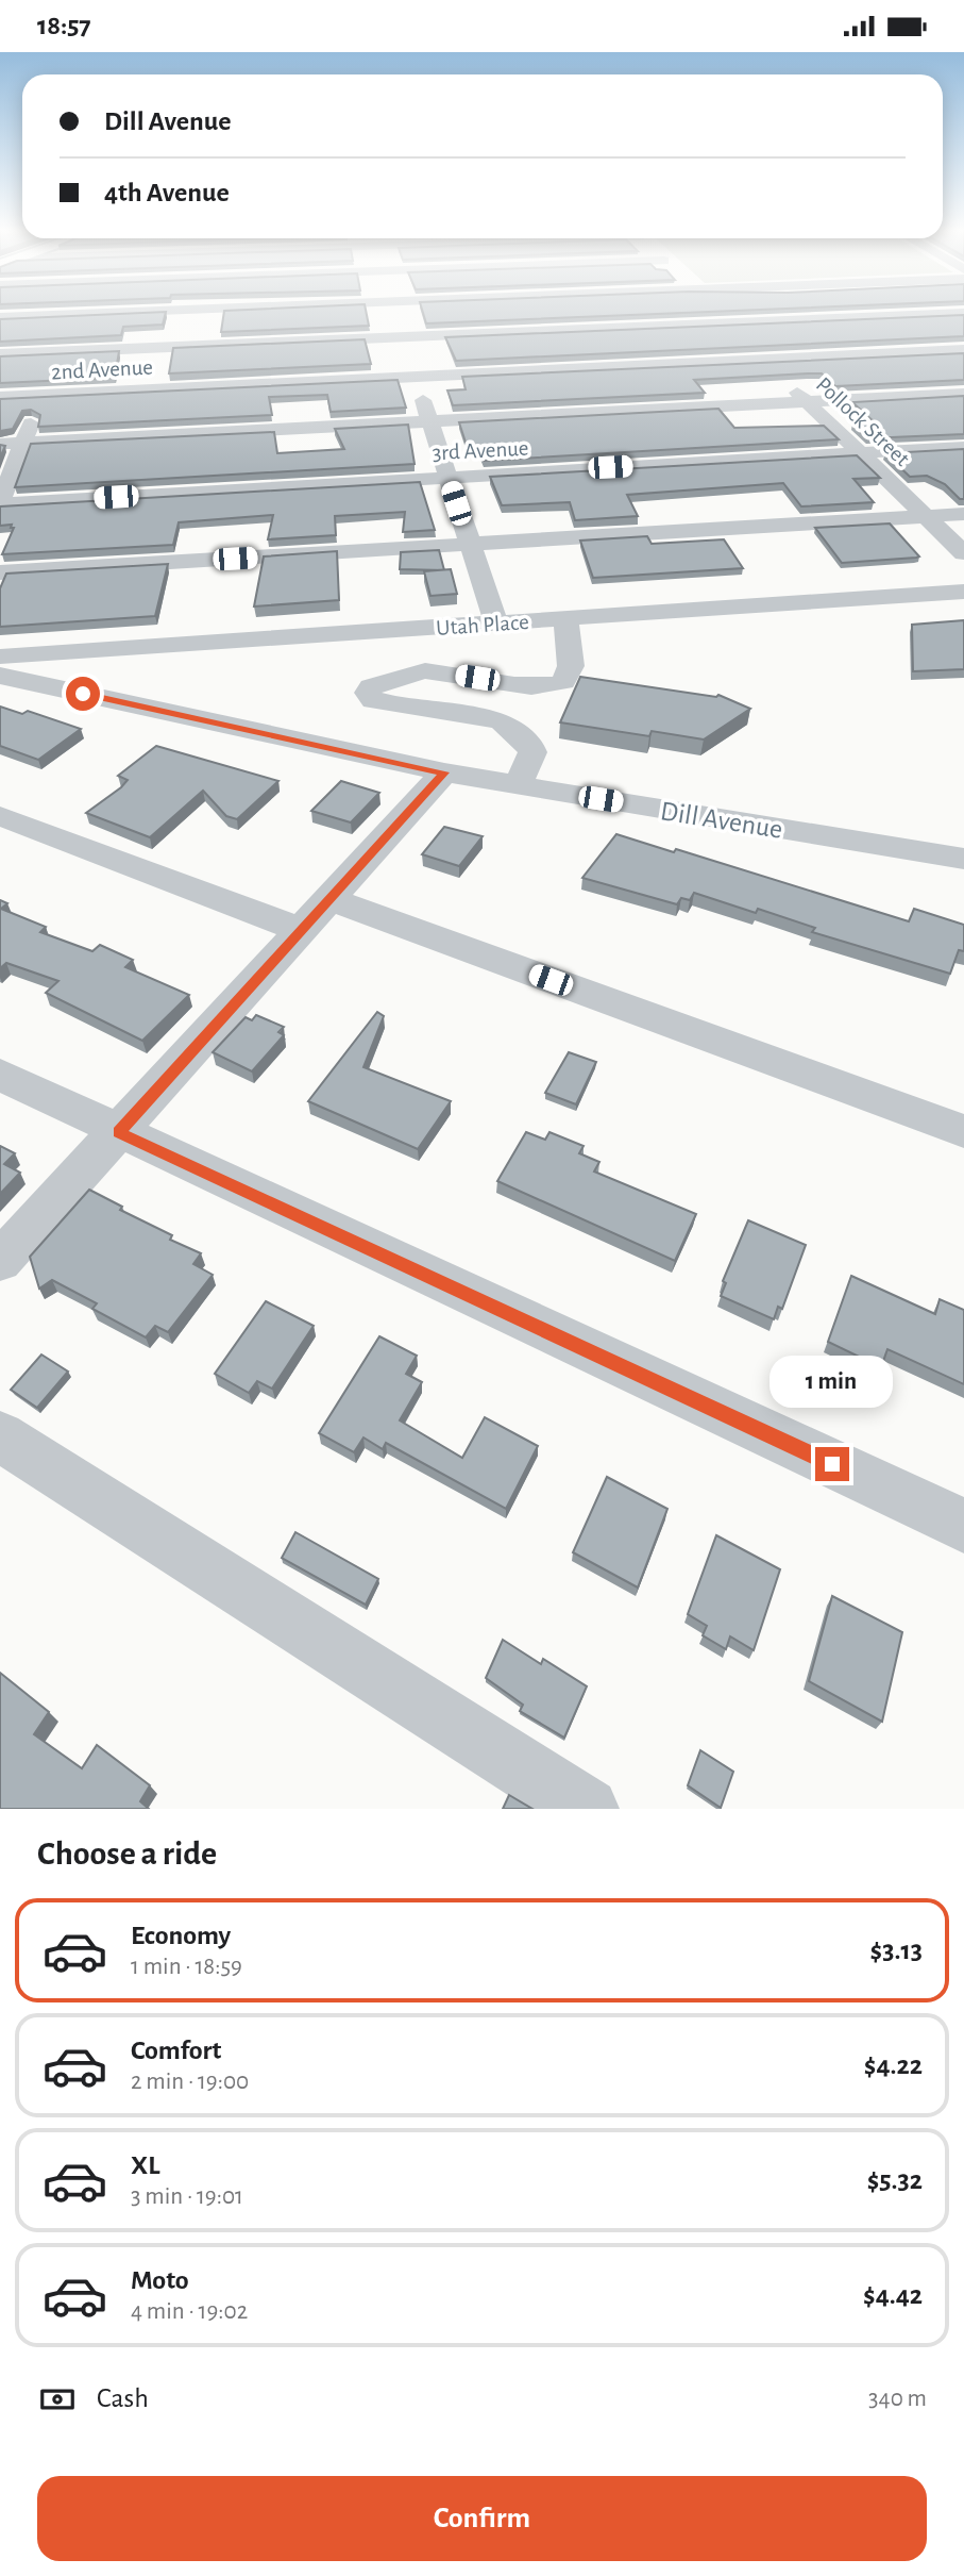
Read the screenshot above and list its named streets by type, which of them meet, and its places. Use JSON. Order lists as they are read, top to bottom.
{
  "streets": {
    "street": [
      "2nd Avenue",
      "Pollock Street",
      "3rd Avenue",
      "Utah Place",
      "Dill Avenue"
    ]
  },
  "crossings": [
    ["2nd Avenue", "Pollock Street"],
    ["Pollock Street", "3rd Avenue"]
  ],
  "page": {
    "status": "18:57",
    "banner": ["Dill Avenue", "4th Avenue"],
    "bubble": "1 min",
    "heading": "Choose a ride",
    "list": [
      {
        "name": "Economy",
        "note": "1 min · 18:59",
        "value": "$3.13"
      },
      {
        "name": "Comfort",
        "note": "2 min · 19:00",
        "value": "$4.22"
      },
      {
        "name": "XL",
        "note": "3 min · 19:01",
        "value": "$5.32"
      },
      {
        "name": "Moto",
        "note": "4 min · 19:02",
        "value": "$4.42"
      }
    ],
    "pay": ["Cash", "340 m"],
    "buttons": "Confirm"
  }
}
